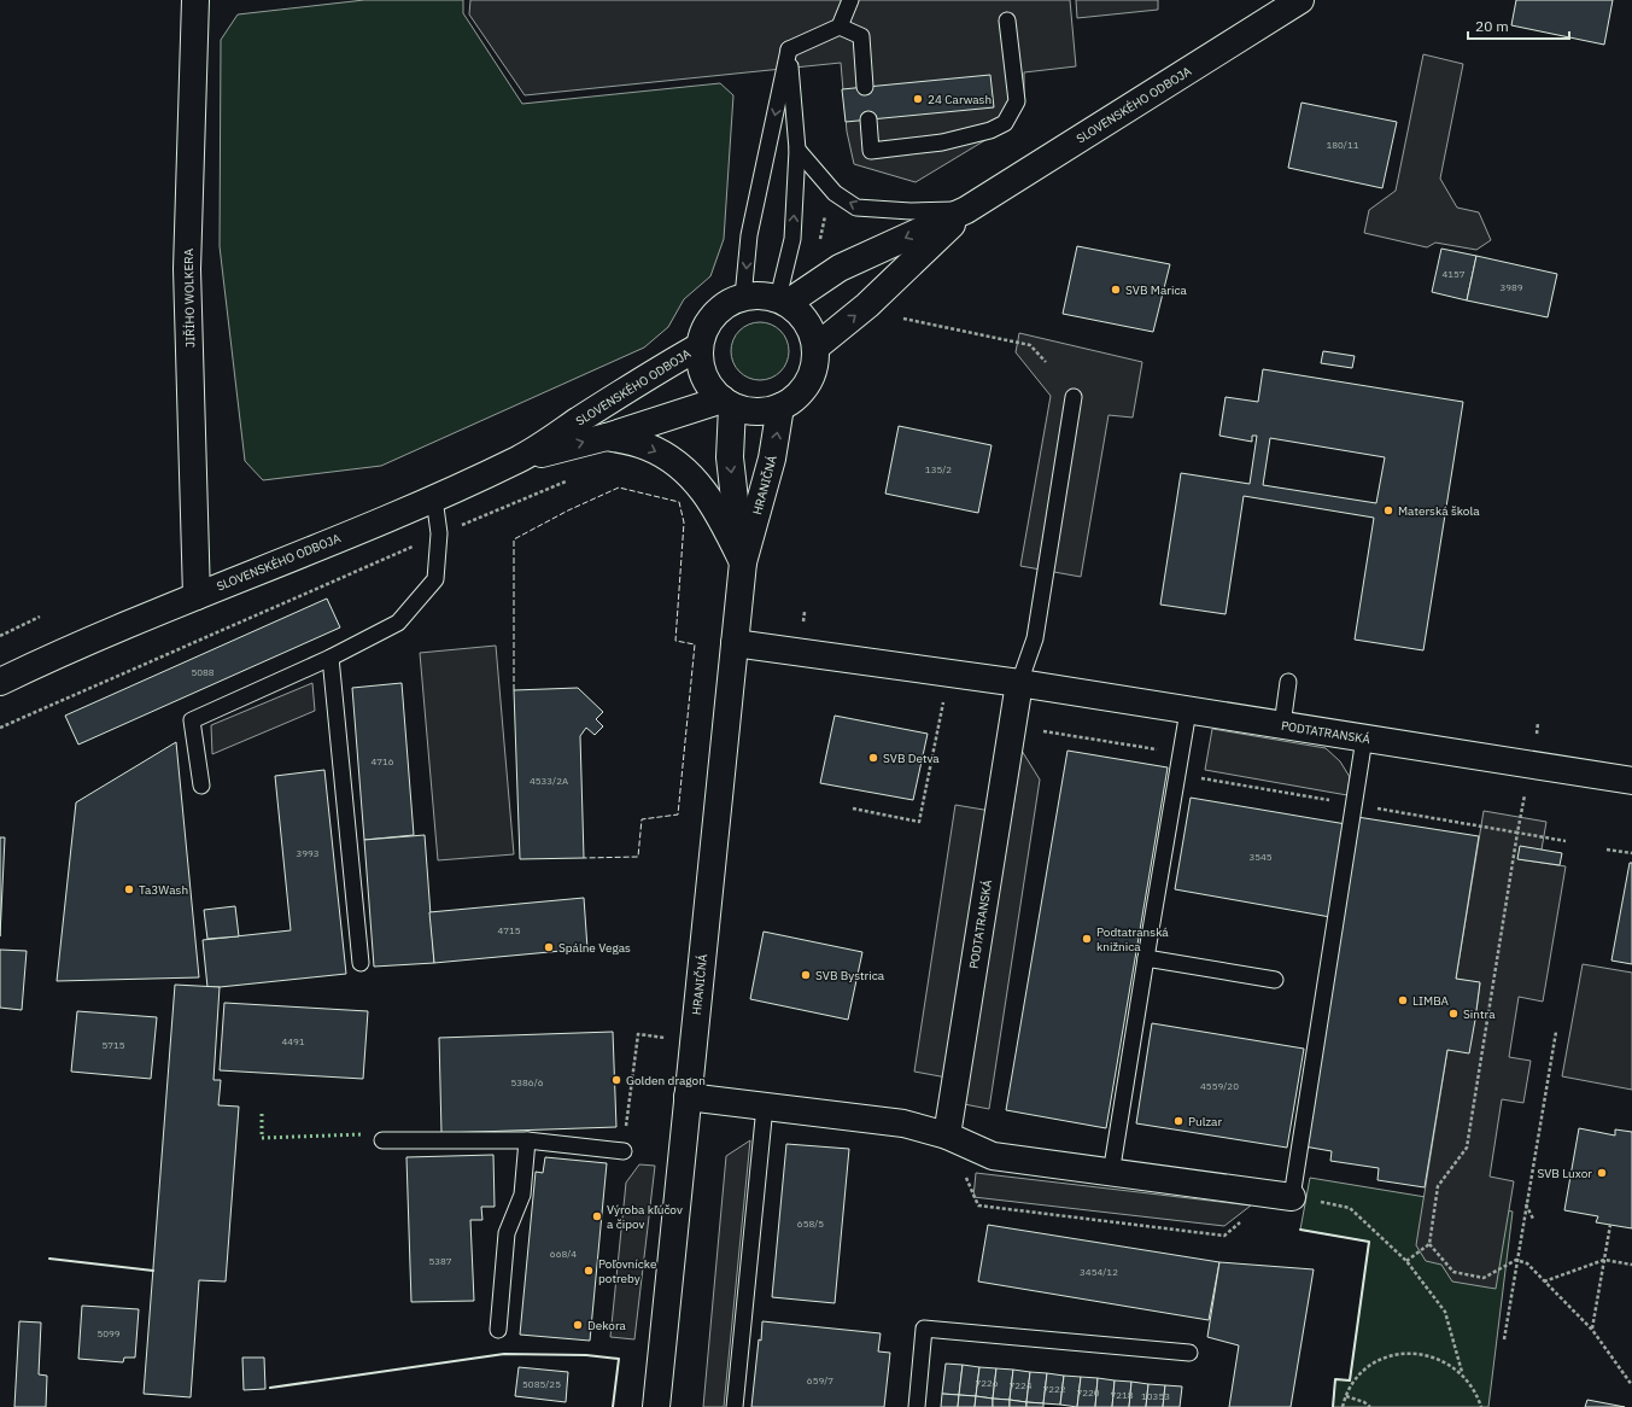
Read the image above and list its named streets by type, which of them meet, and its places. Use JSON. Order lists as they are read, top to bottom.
{
  "streets": {
    "street": [
      "SLOVENSKÉHO ODBOJA",
      "JIŘÍHO WOLKERA",
      "HRANIČNÁ",
      "PODTATRANSKÁ"
    ]
  },
  "crossings": [
    ["SLOVENSKÉHO ODBOJA", "JIŘÍHO WOLKERA"],
    ["SLOVENSKÉHO ODBOJA", "HRANIČNÁ"],
    ["HRANIČNÁ", "PODTATRANSKÁ"]
  ],
  "places": [
    "24 Carwash",
    "SVB Marica",
    "Materská škola",
    "SVB Detva",
    "Ta3Wash",
    "Podtatranská knižnica",
    "Spálne Vegas",
    "SVB Bystrica",
    "LIMBA",
    "Sintra",
    "Golden dragon",
    "Pulzar",
    "SVB Luxor",
    "Výroba kľúčov a čipov",
    "Poľovnícke potreby",
    "Dekora"
  ],
  "house_numbers": [
    "180/11",
    "4157",
    "3989",
    "135/2",
    "5088",
    "4716",
    "4533/2A",
    "3993",
    "3545",
    "4715",
    "4491",
    "5715",
    "5386/6",
    "4559/20",
    "658/5",
    "668/4",
    "5387",
    "3454/12",
    "5099",
    "659/7",
    "7226",
    "5085/25",
    "7224",
    "7222",
    "7220",
    "7218",
    "10353"
  ],
  "scale_bar": "20 m"
}
